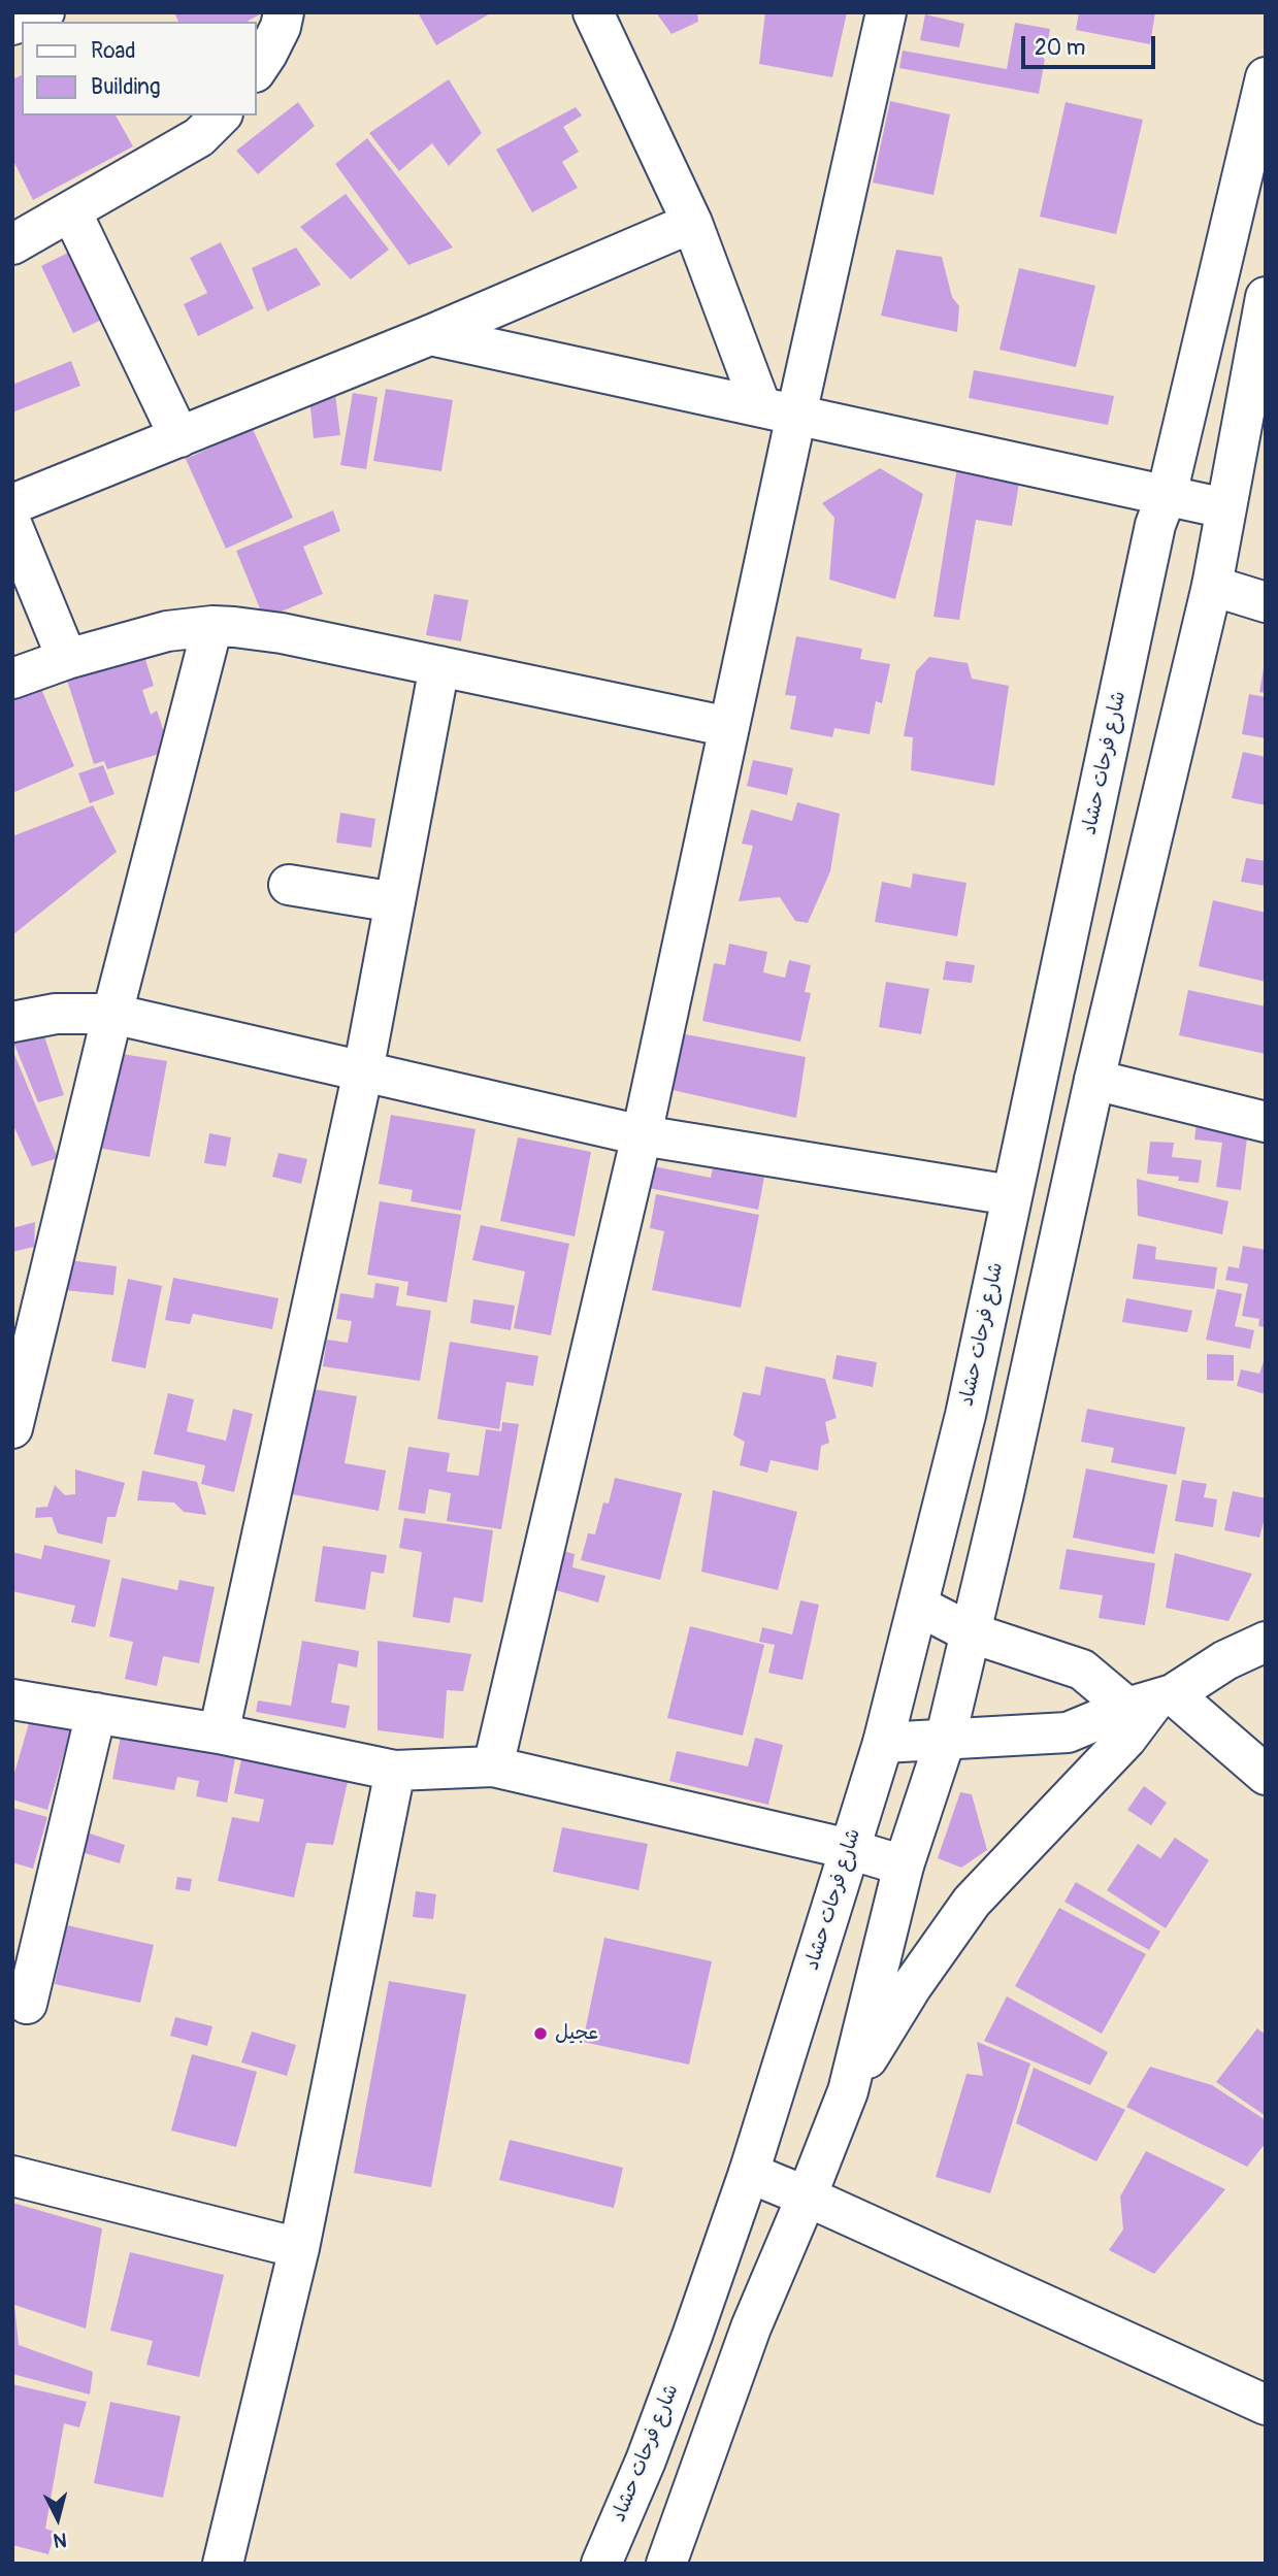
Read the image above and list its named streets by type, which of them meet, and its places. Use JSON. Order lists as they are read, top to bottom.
{
  "streets": {
    "street": ["شارع فرحات حشاد"]
  },
  "places": ["عجيل"],
  "legend": ["Road", "Building"],
  "scale_bar": "20 m",
  "north": "bottom"
}
